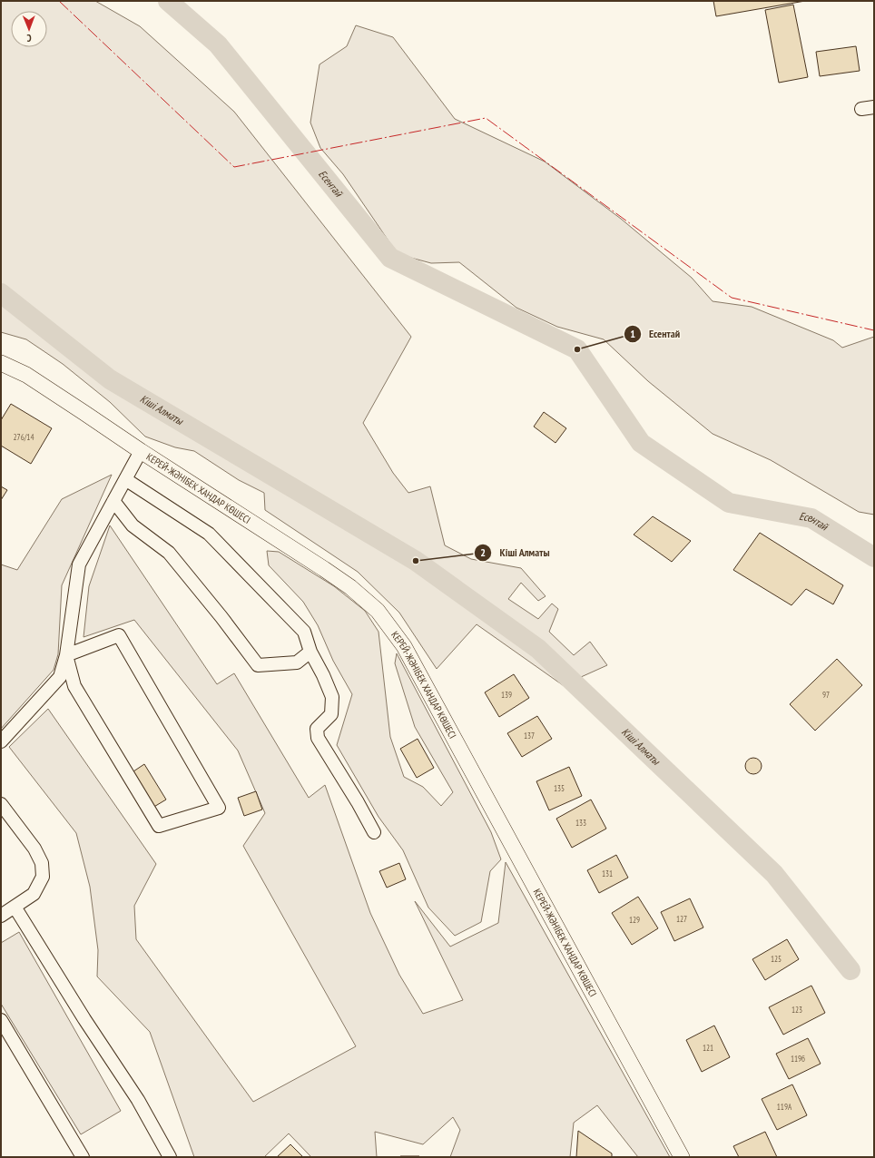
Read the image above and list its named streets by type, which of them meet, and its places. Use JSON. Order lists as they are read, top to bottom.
{
  "streets": {
    "main road": ["КЕРЕЙ-ЖӘНІБЕК ХАНДАР КӨШЕСІ"]
  },
  "water": ["Есентай", "Кіші Алматы"],
  "places": ["Есентай", "Кіші Алматы"],
  "house_numbers": [
    "276/14",
    "139",
    "97",
    "137",
    "135",
    "133",
    "131",
    "127",
    "129",
    "125",
    "123",
    "121",
    "119б",
    "119А"
  ],
  "north": "bottom"
}
